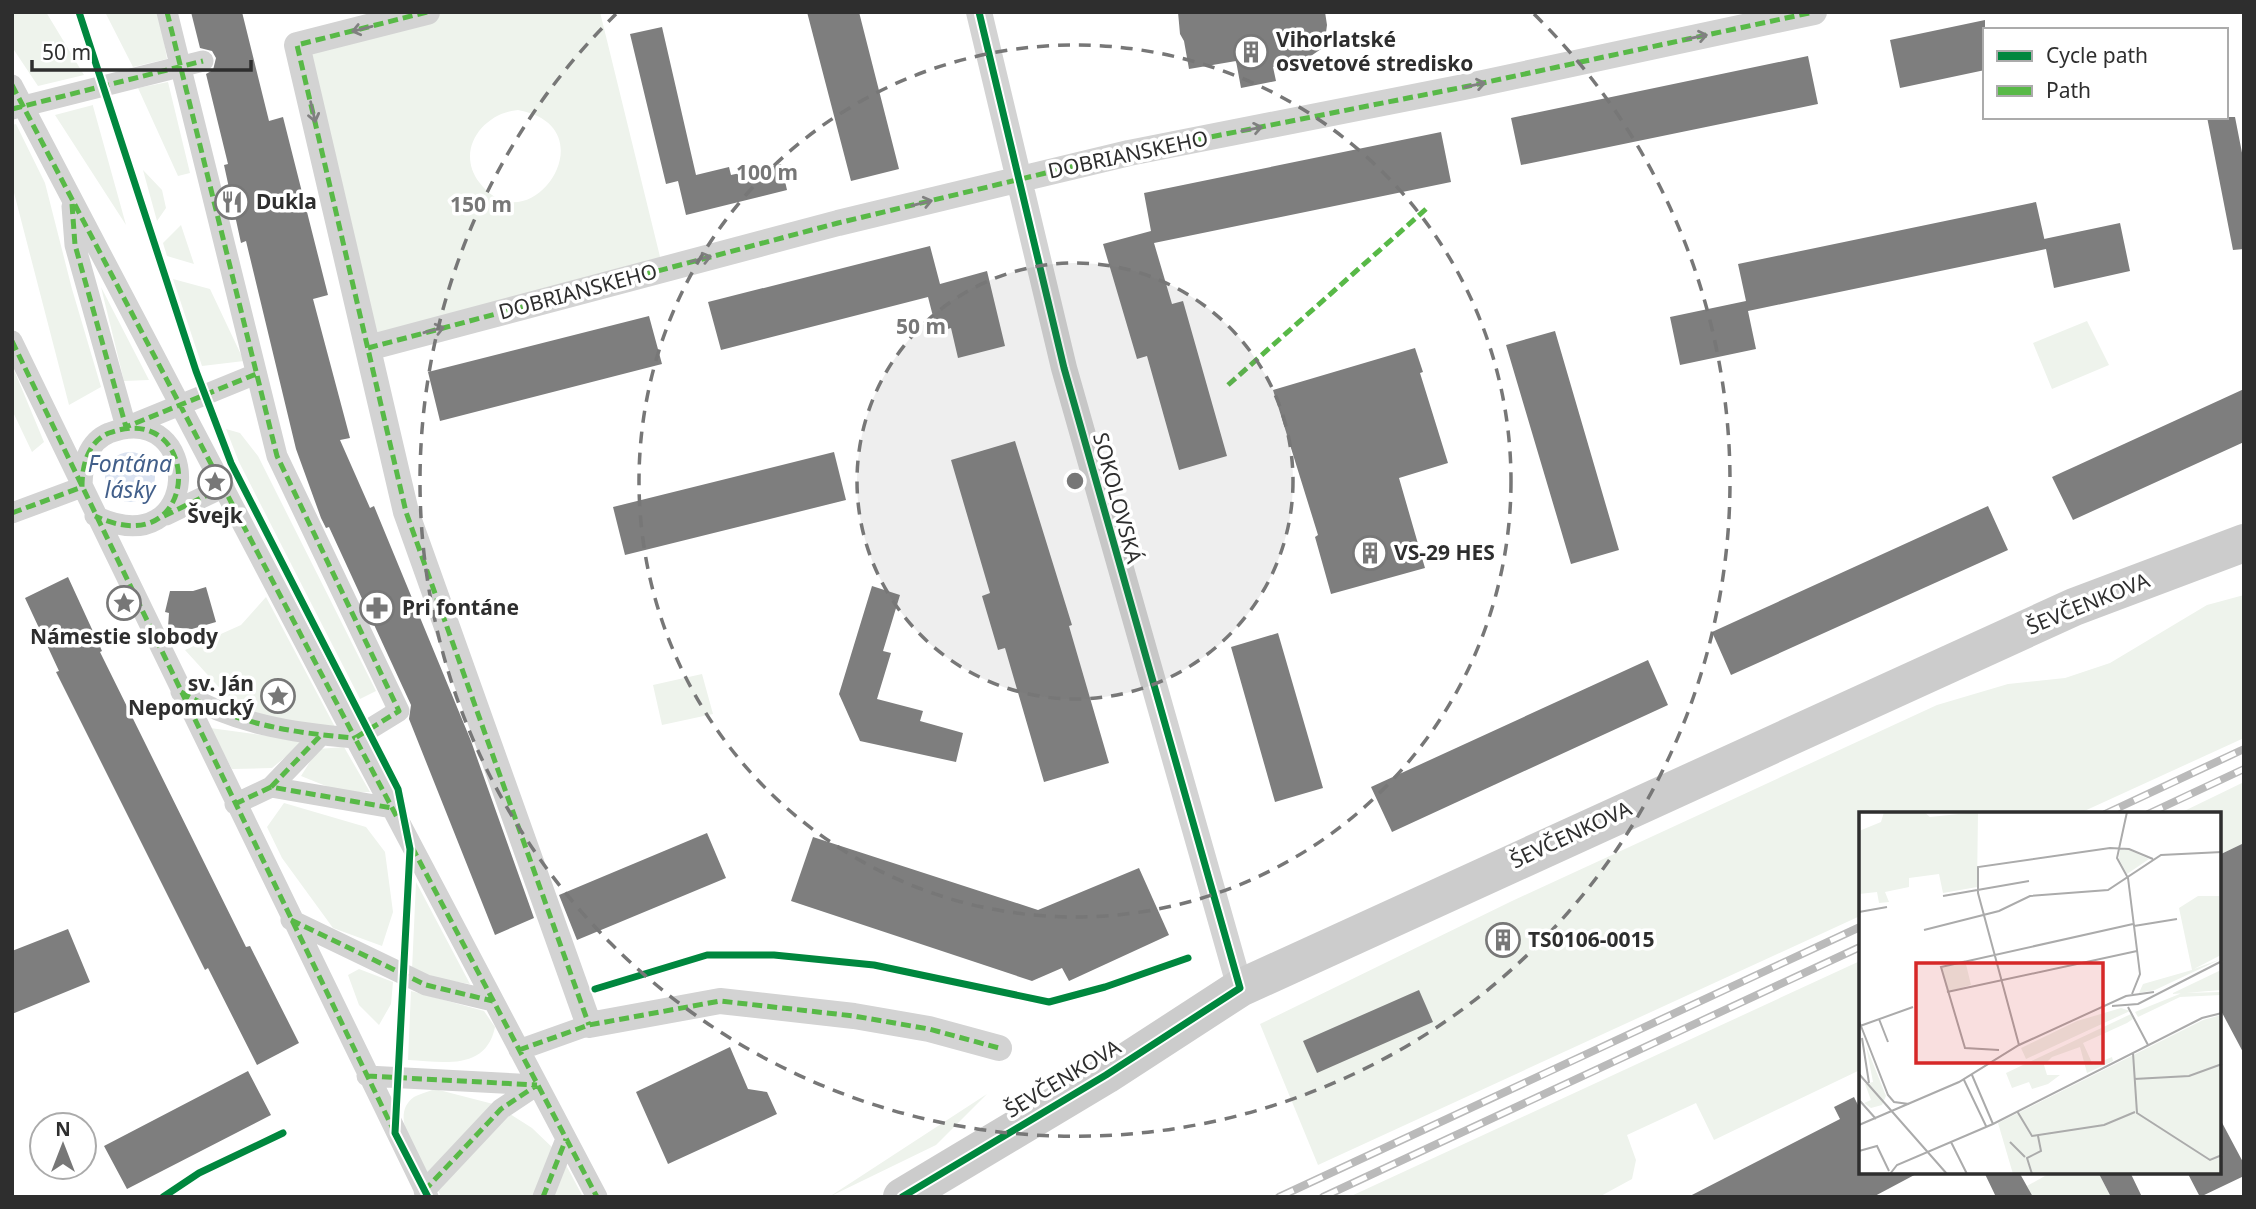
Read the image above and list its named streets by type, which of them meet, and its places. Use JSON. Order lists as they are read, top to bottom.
{
  "streets": {
    "main road": ["ŠEVČENKOVA"],
    "street": ["DOBRIANSKEHO", "SOKOLOVSKÁ"]
  },
  "crossings": [
    ["DOBRIANSKEHO", "SOKOLOVSKÁ"],
    ["SOKOLOVSKÁ", "ŠEVČENKOVA"]
  ],
  "one_way": ["DOBRIANSKEHO"],
  "water": ["Fontána lásky"],
  "places": {
    "building": ["Vihorlatské osvetové stredisko", "VS-29 HES", "TS0106-0015"],
    "restaurant": ["Dukla"],
    "place": ["Švejk", "Námestie slobody", "sv. Ján Nepomucký"],
    "pharmacy": ["Pri fontáne"]
  },
  "legend": ["Cycle path", "Path"],
  "scale_bar": "50 m",
  "north": "top",
  "rings": ["100 m", "150 m", "50 m"]
}
